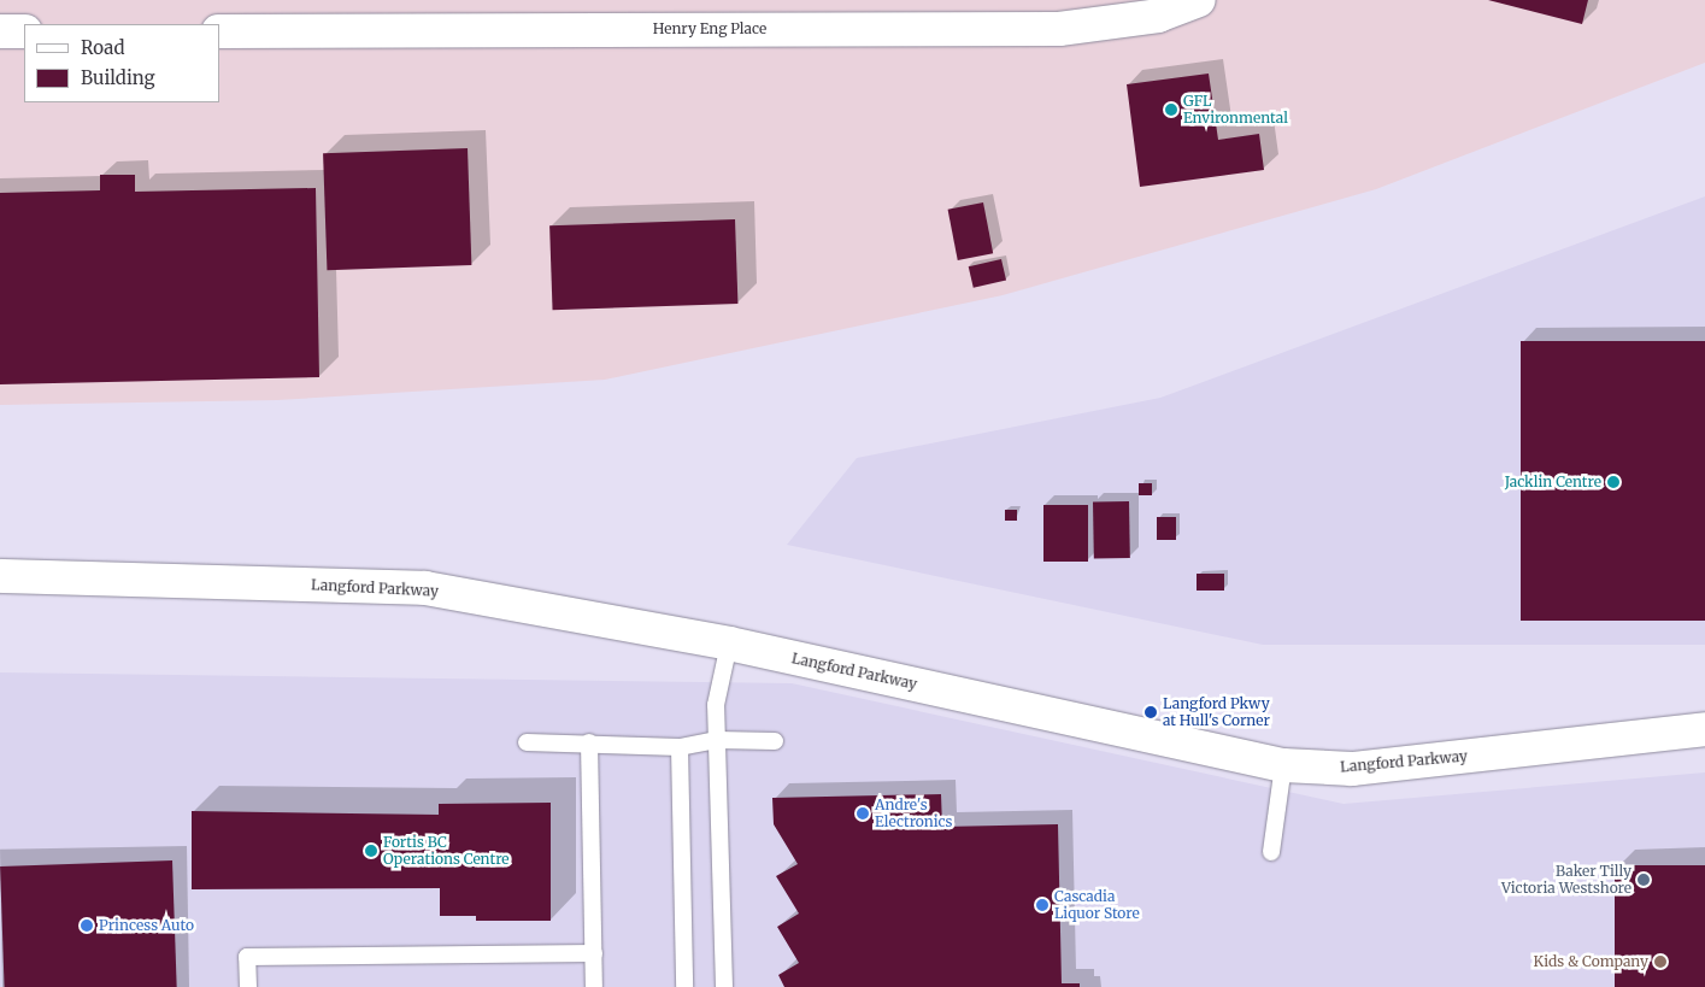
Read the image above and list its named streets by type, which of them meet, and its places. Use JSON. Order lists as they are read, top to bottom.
{
  "streets": {
    "main road": ["Henry Eng Place", "Langford Parkway"]
  },
  "places": [
    "GFL Environmental",
    "Jacklin Centre",
    "Langford Pkwy at Hull's Corner",
    "Andre's Electronics",
    "Fortis BC Operations Centre",
    "Baker Tilly Victoria Westshore",
    "Cascadia Liquor Store",
    "Princess Auto",
    "Kids & Company"
  ],
  "legend": ["Road", "Building"]
}
